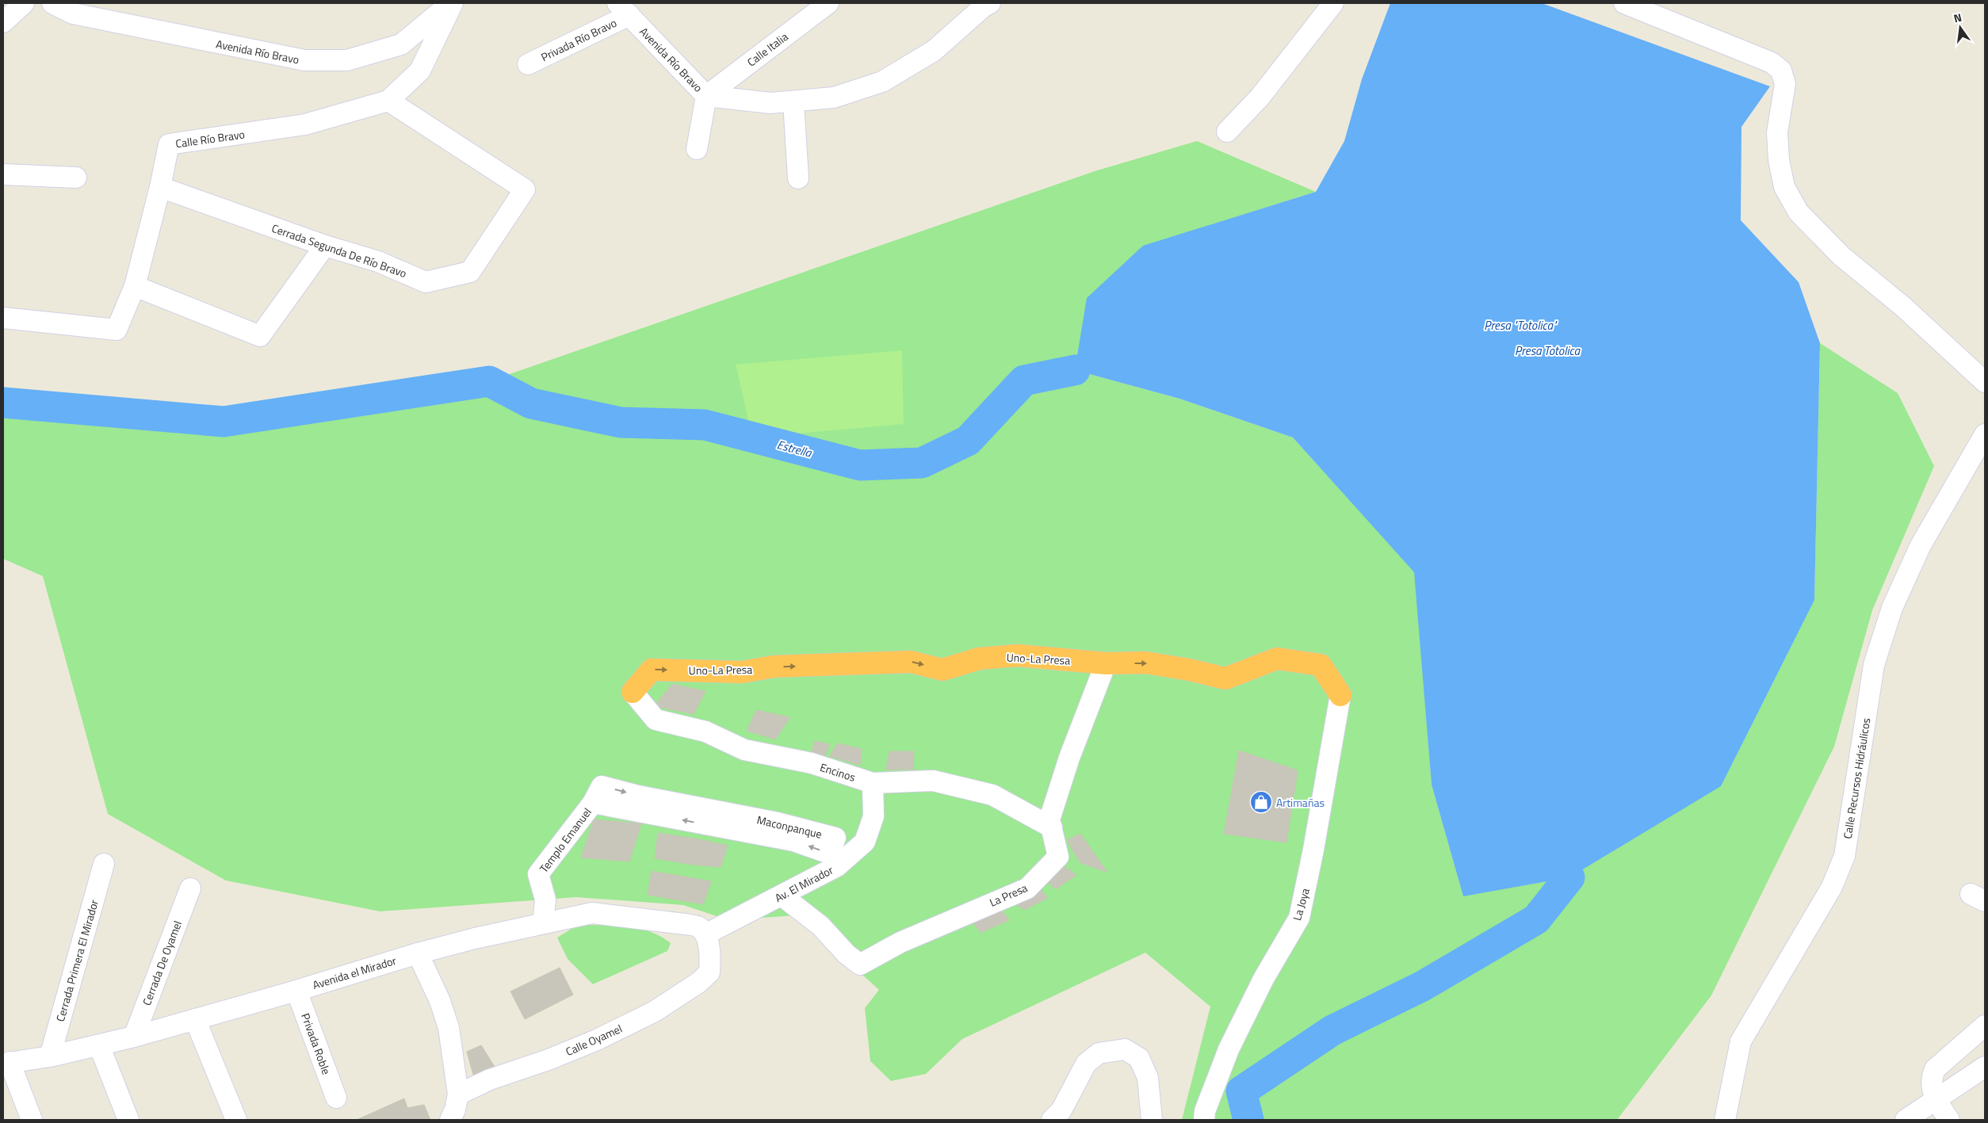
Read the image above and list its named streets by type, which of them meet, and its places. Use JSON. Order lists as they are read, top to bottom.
{
  "streets": {
    "highway": ["Uno-La Presa"],
    "street": [
      "Privada Río Bravo",
      "Calle Italia",
      "Avenida Río Bravo",
      "Calle Río Bravo",
      "Cerrada Segunda De Río Bravo",
      "Encinos",
      "Calle Recursos Hidráulicos",
      "Maconpanque",
      "Templo Emanuel",
      "Av. El Mirador",
      "La Presa",
      "La Joya",
      "Cerrada Primera El Mirador",
      "Cerrada De Oyamel",
      "Avenida el Mirador",
      "Calle Oyamel",
      "Privada Roble"
    ]
  },
  "crossings": [
    ["Privada Río Bravo", "Avenida Río Bravo"],
    ["Calle Italia", "Avenida Río Bravo"],
    ["Avenida Río Bravo", "Calle Río Bravo"],
    ["Calle Río Bravo", "Cerrada Segunda De Río Bravo"],
    ["Uno-La Presa", "Encinos"],
    ["Uno-La Presa", "La Presa"],
    ["Uno-La Presa", "La Joya"],
    ["Encinos", "Av. El Mirador"],
    ["Encinos", "La Presa"],
    ["Maconpanque", "Templo Emanuel"],
    ["Templo Emanuel", "Avenida el Mirador"],
    ["Av. El Mirador", "La Presa"],
    ["Av. El Mirador", "Avenida el Mirador"],
    ["Av. El Mirador", "Calle Oyamel"],
    ["Cerrada Primera El Mirador", "Avenida el Mirador"],
    ["Cerrada De Oyamel", "Avenida el Mirador"],
    ["Avenida el Mirador", "Calle Oyamel"],
    ["Avenida el Mirador", "Privada Roble"]
  ],
  "one_way": ["Uno-La Presa"],
  "water": ["Presa \"Totolica\"", "Presa Totolica", "Estrella"],
  "places": {
    "shop": ["Artimañas"]
  },
  "north": "top"
}
